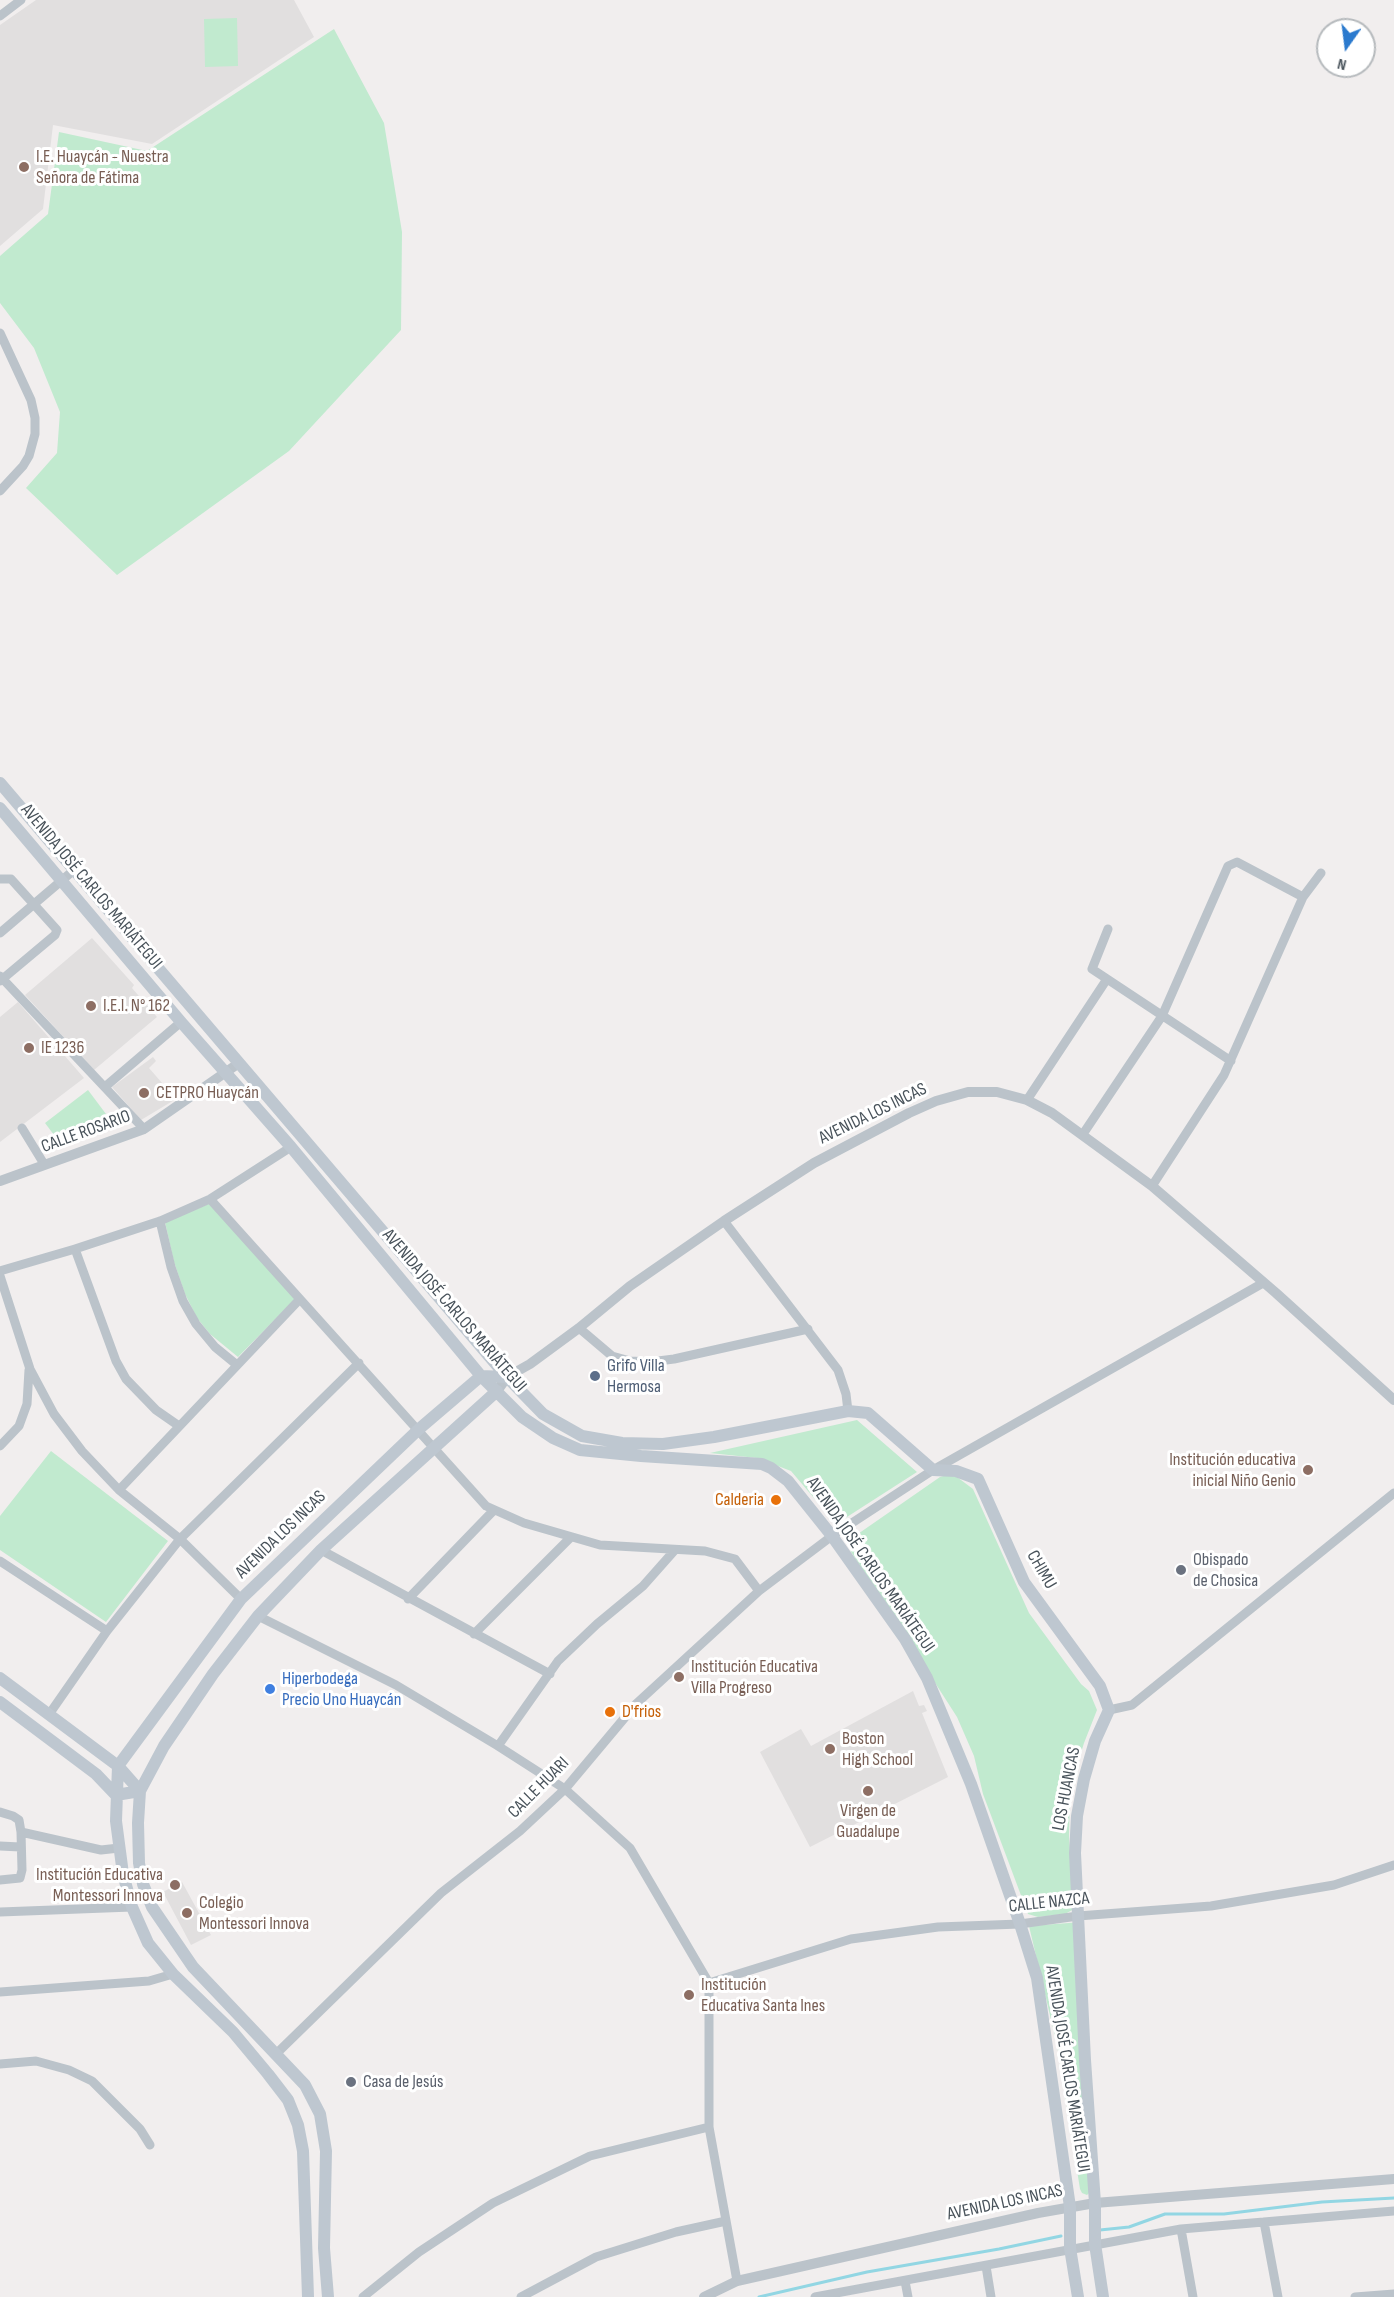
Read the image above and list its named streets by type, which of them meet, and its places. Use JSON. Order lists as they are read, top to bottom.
{
  "streets": {
    "main road": [
      "AVENIDA JOSÉ CARLOS MARIÁTEGUI",
      "AVENIDA LOS INCAS",
      "CHIMU",
      "LOS HUANCAS"
    ],
    "street": ["CALLE ROSARIO", "CALLE HUARI", "CALLE NAZCA"]
  },
  "crossings": [
    ["AVENIDA JOSÉ CARLOS MARIÁTEGUI", "AVENIDA LOS INCAS"],
    ["AVENIDA JOSÉ CARLOS MARIÁTEGUI", "CALLE ROSARIO"],
    ["AVENIDA JOSÉ CARLOS MARIÁTEGUI", "CALLE HUARI"],
    ["AVENIDA JOSÉ CARLOS MARIÁTEGUI", "CALLE NAZCA"],
    ["AVENIDA LOS INCAS", "CALLE HUARI"],
    ["AVENIDA LOS INCAS", "LOS HUANCAS"],
    ["CHIMU", "CALLE HUARI"],
    ["CHIMU", "LOS HUANCAS"],
    ["LOS HUANCAS", "CALLE NAZCA"]
  ],
  "places": [
    "I.E. Huaycán - Nuestra Señora de Fátima",
    "I.E.I. N° 162",
    "IE 1236",
    "CETPRO Huaycán",
    "Grifo Villa Hermosa",
    "Institución educativa inicial Niño Genio",
    "Calderia",
    "Obispado de Chosica",
    "Institución Educativa Villa Progreso",
    "Hiperbodega Precio Uno Huaycán",
    "D'frios",
    "Boston High School",
    "Virgen de Guadalupe",
    "Institución Educativa Montessori Innova",
    "Colegio Montessori Innova",
    "Institución Educativa Santa Ines",
    "Casa de Jesús"
  ],
  "north": "bottom"
}
